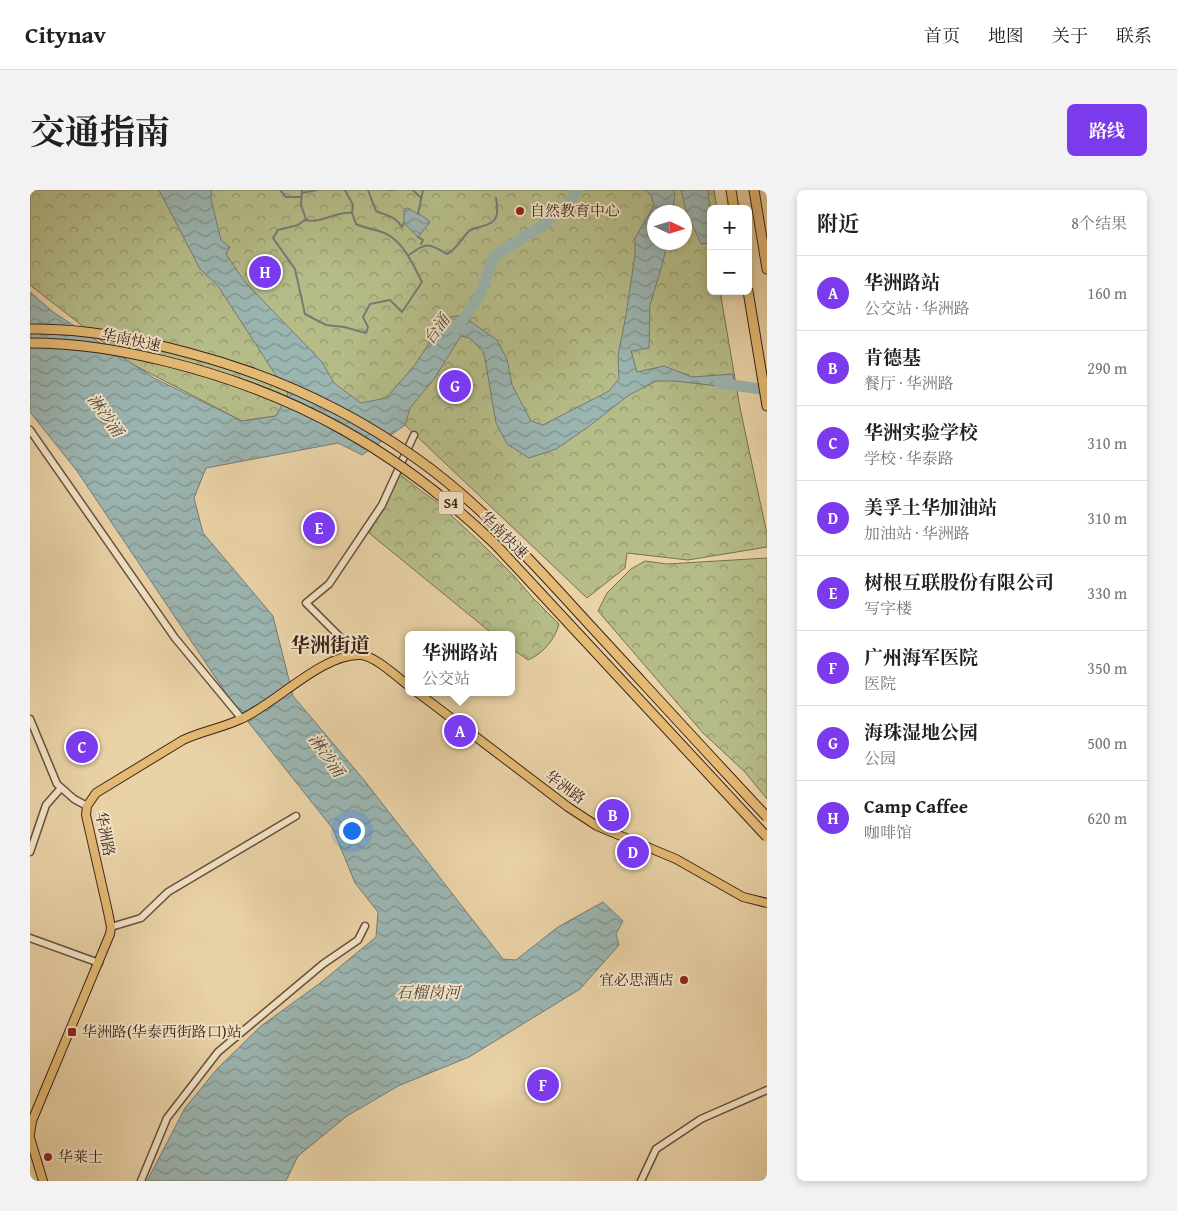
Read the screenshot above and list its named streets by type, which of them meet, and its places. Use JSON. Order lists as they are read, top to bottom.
{
  "streets": {
    "highway": ["华南快速", "S4"],
    "main road": ["华洲路"]
  },
  "districts": ["华洲街道"],
  "water": ["台涌", "淋沙涌", "石榴岗河"],
  "places": {
    "other": ["自然教育中心", "宜必思酒店", "华莱士"],
    "transit": ["华洲路(华泰西街路口)站"]
  },
  "north": "right",
  "page": {
    "header": "Citynav",
    "nav": [
      "首页",
      "地图",
      "关于",
      "联系"
    ],
    "title": "交通指南",
    "buttons": "路线",
    "heading": ["附近", "8个结果"],
    "map_buttons": ["+", "−"],
    "pins": [
      "H",
      "G",
      "E",
      "A",
      "C",
      "B",
      "D",
      "F"
    ],
    "list": [
      {
        "mark": "A",
        "name": "华洲路站",
        "note": "公交站 · 华洲路",
        "value": "160 m"
      },
      {
        "mark": "B",
        "name": "肯德基",
        "note": "餐厅 · 华洲路",
        "value": "290 m"
      },
      {
        "mark": "C",
        "name": "华洲实验学校",
        "note": "学校 · 华泰路",
        "value": "310 m"
      },
      {
        "mark": "D",
        "name": "美孚土华加油站",
        "note": "加油站 · 华洲路",
        "value": "310 m"
      },
      {
        "mark": "E",
        "name": "树根互联股份有限公司",
        "note": "写字楼",
        "value": "330 m"
      },
      {
        "mark": "F",
        "name": "广州海军医院",
        "note": "医院",
        "value": "350 m"
      },
      {
        "mark": "G",
        "name": "海珠湿地公园",
        "note": "公园",
        "value": "500 m"
      },
      {
        "mark": "H",
        "name": "Camp Caffee",
        "note": "咖啡馆",
        "value": "620 m"
      }
    ],
    "popup": ["华洲路站", "公交站"]
  }
}
